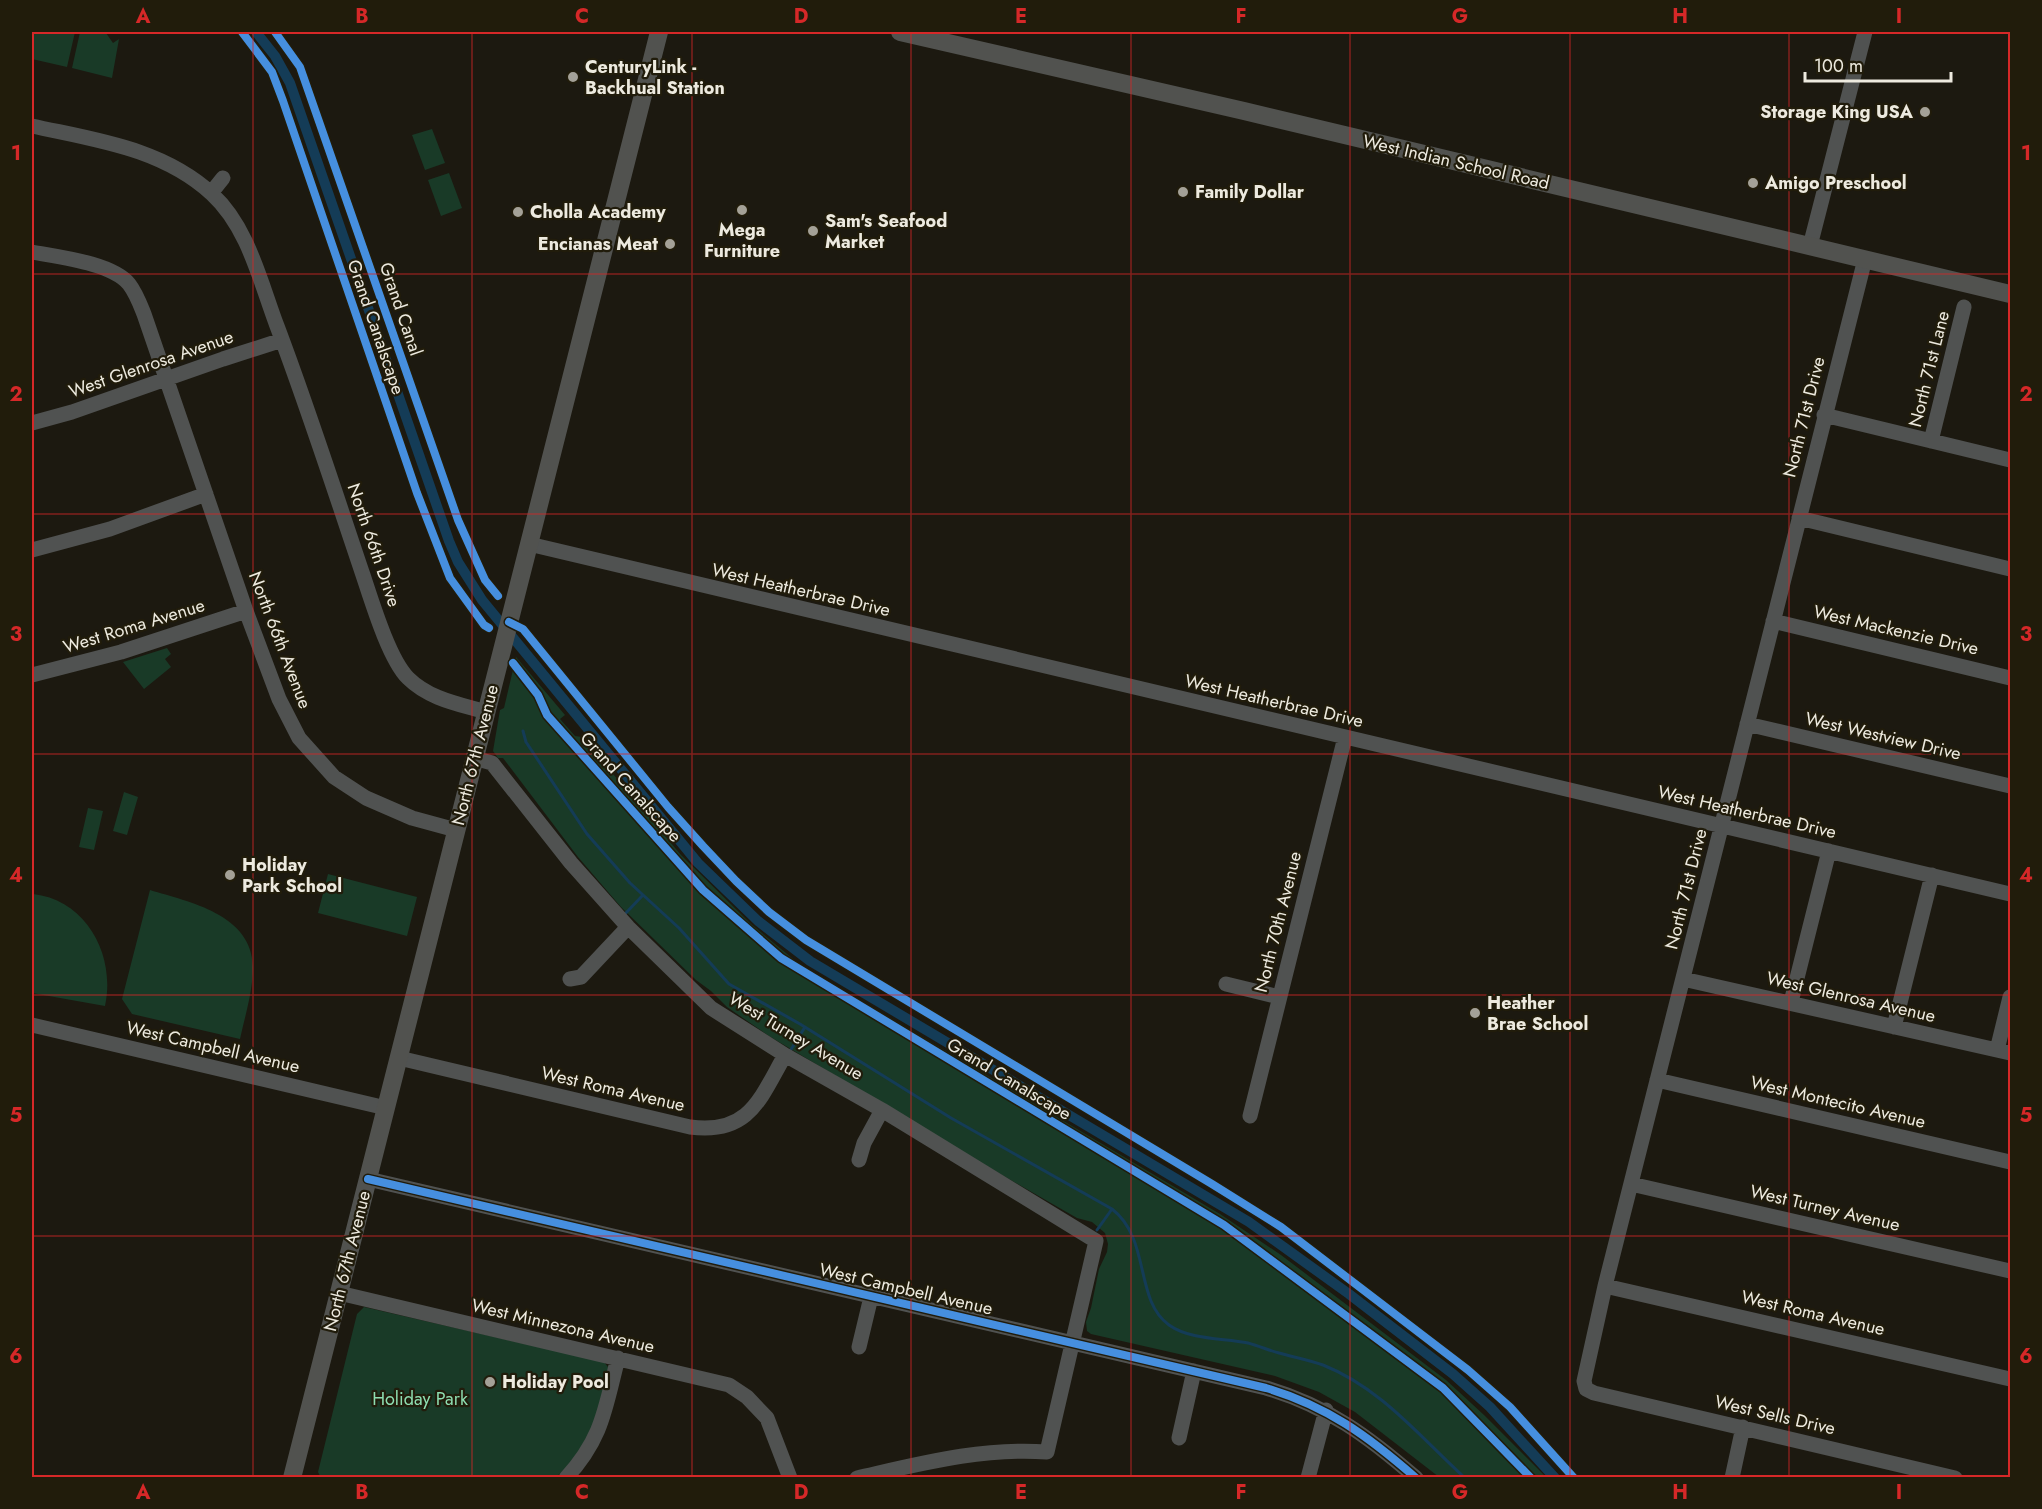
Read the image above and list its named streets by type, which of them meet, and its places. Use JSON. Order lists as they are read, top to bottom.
{
  "streets": {
    "main road": ["West Indian School Road", "North 67th Avenue"],
    "street": [
      "West Glenrosa Avenue",
      "North 71st Lane",
      "North 71st Drive",
      "North 66th Drive",
      "West Heatherbrae Drive",
      "West Roma Avenue",
      "West Mackenzie Drive",
      "North 66th Avenue",
      "West Westview Drive",
      "North 70th Avenue",
      "West Turney Avenue",
      "West Campbell Avenue",
      "West Montecito Avenue",
      "West Minnezona Avenue",
      "West Sells Drive"
    ],
    "cycle path": ["Grand Canal", "Grand Canalscape"]
  },
  "crossings": [
    ["West Indian School Road", "North 71st Drive"],
    ["West Glenrosa Avenue", "North 71st Drive"],
    ["West Glenrosa Avenue", "North 66th Drive"],
    ["West Glenrosa Avenue", "North 66th Avenue"],
    ["North 71st Drive", "West Heatherbrae Drive"],
    ["North 71st Drive", "West Roma Avenue"],
    ["North 71st Drive", "West Mackenzie Drive"],
    ["North 71st Drive", "West Westview Drive"],
    ["North 71st Drive", "West Turney Avenue"],
    ["North 71st Drive", "West Montecito Avenue"],
    ["North 71st Drive", "West Sells Drive"],
    ["North 66th Drive", "North 67th Avenue"],
    ["West Heatherbrae Drive", "North 67th Avenue"],
    ["West Heatherbrae Drive", "North 70th Avenue"],
    ["West Roma Avenue", "North 66th Avenue"],
    ["West Roma Avenue", "North 67th Avenue"],
    ["West Roma Avenue", "West Turney Avenue"],
    ["North 66th Avenue", "North 67th Avenue"],
    ["North 67th Avenue", "West Turney Avenue"],
    ["North 67th Avenue", "West Campbell Avenue"],
    ["North 67th Avenue", "West Minnezona Avenue"],
    ["West Turney Avenue", "West Campbell Avenue"]
  ],
  "parks": ["Holiday Park"],
  "places": [
    "CenturyLink - Backhual Station",
    "Storage King USA",
    "Amigo Preschool",
    "Family Dollar",
    "Mega Furniture",
    "Cholla Academy",
    "Sam's Seafood Market",
    "Encianas Meat",
    "Holiday Park School",
    "Heather Brae School",
    "Holiday Pool"
  ],
  "scale_bar": "100 m",
  "grid": {
    "columns": [
      "A",
      "B",
      "C",
      "D",
      "E",
      "F",
      "G",
      "H",
      "I"
    ],
    "rows": [
      "1",
      "2",
      "3",
      "4",
      "5",
      "6"
    ]
  }
}
